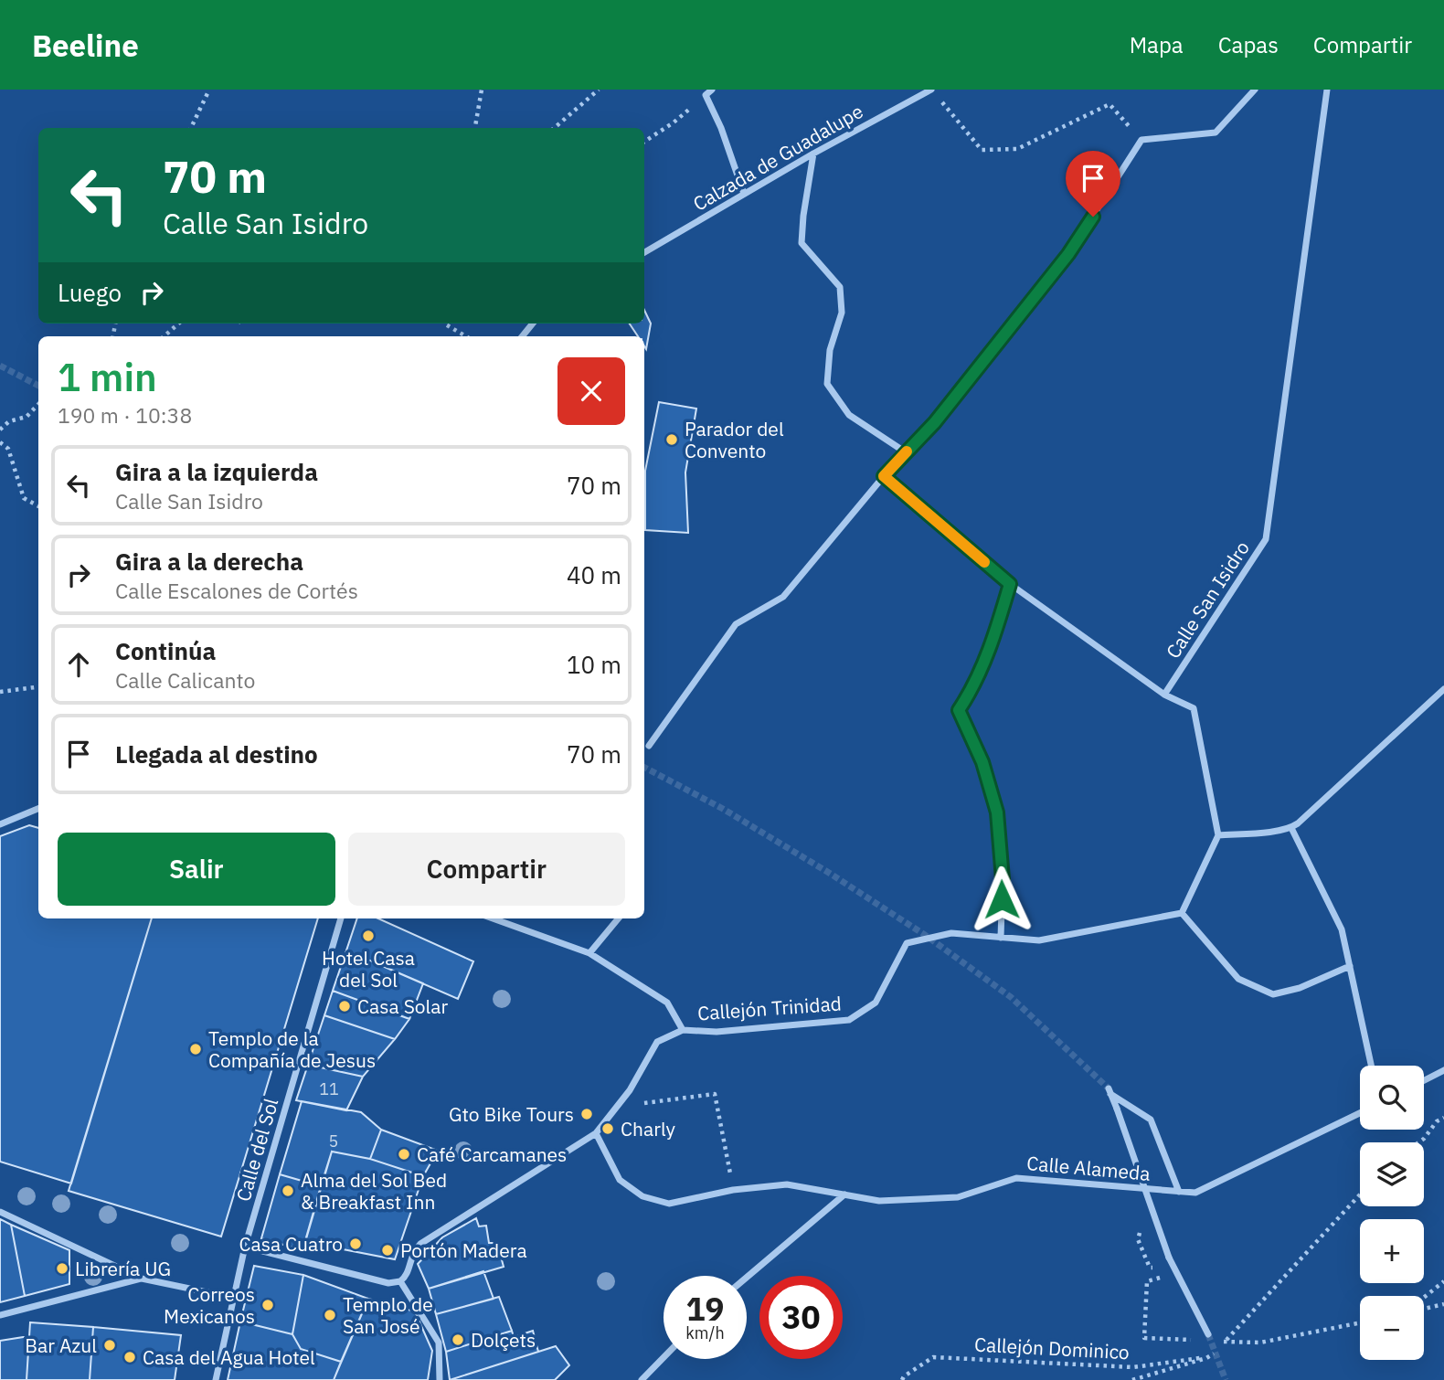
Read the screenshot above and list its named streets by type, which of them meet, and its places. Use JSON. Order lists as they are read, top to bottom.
{
  "streets": {
    "street": [
      "Calzada de Guadalupe",
      "Calle San Isidro",
      "Callejón Trinidad",
      "Calle del Sol",
      "Calle Alameda"
    ],
    "path": ["Callejón Dominico"]
  },
  "crossings": [
    ["Callejón Trinidad", "Calle Alameda"]
  ],
  "places": [
    "Parador del Convento",
    "Hotel Casa del Sol",
    "Casa Solar",
    "Templo de la Compañía de Jesus",
    "Gto Bike Tours",
    "Charly",
    "Café Carcamanes",
    "Alma del Sol Bed & Breakfast Inn",
    "Casa Cuatro",
    "Portón Madera",
    "Librería UG",
    "Correos Mexicanos",
    "Templo de San José",
    "Dolçets",
    "Bar Azul",
    "Casa del Agua Hotel"
  ],
  "house_numbers": ["11", "5"],
  "page": {
    "header": "Beeline",
    "nav": ["Mapa", "Capas", "Compartir"],
    "turn": ["70 m", "Calle San Isidro"],
    "then": "Luego",
    "heading": ["1 min", "190 m · 10:38"],
    "list": [
      {
        "name": "Gira a la izquierda",
        "note": "Calle San Isidro",
        "value": "70 m"
      },
      {
        "name": "Gira a la derecha",
        "note": "Calle Escalones de Cortés",
        "value": "40 m"
      },
      {
        "name": "Continúa",
        "note": "Calle Calicanto",
        "value": "10 m"
      },
      {
        "name": "Llegada al destino",
        "value": "70 m"
      }
    ],
    "buttons": ["Salir", "Compartir"],
    "map_buttons": ["+", "−"],
    "speed": "19 km/h",
    "limit": "30"
  }
}
